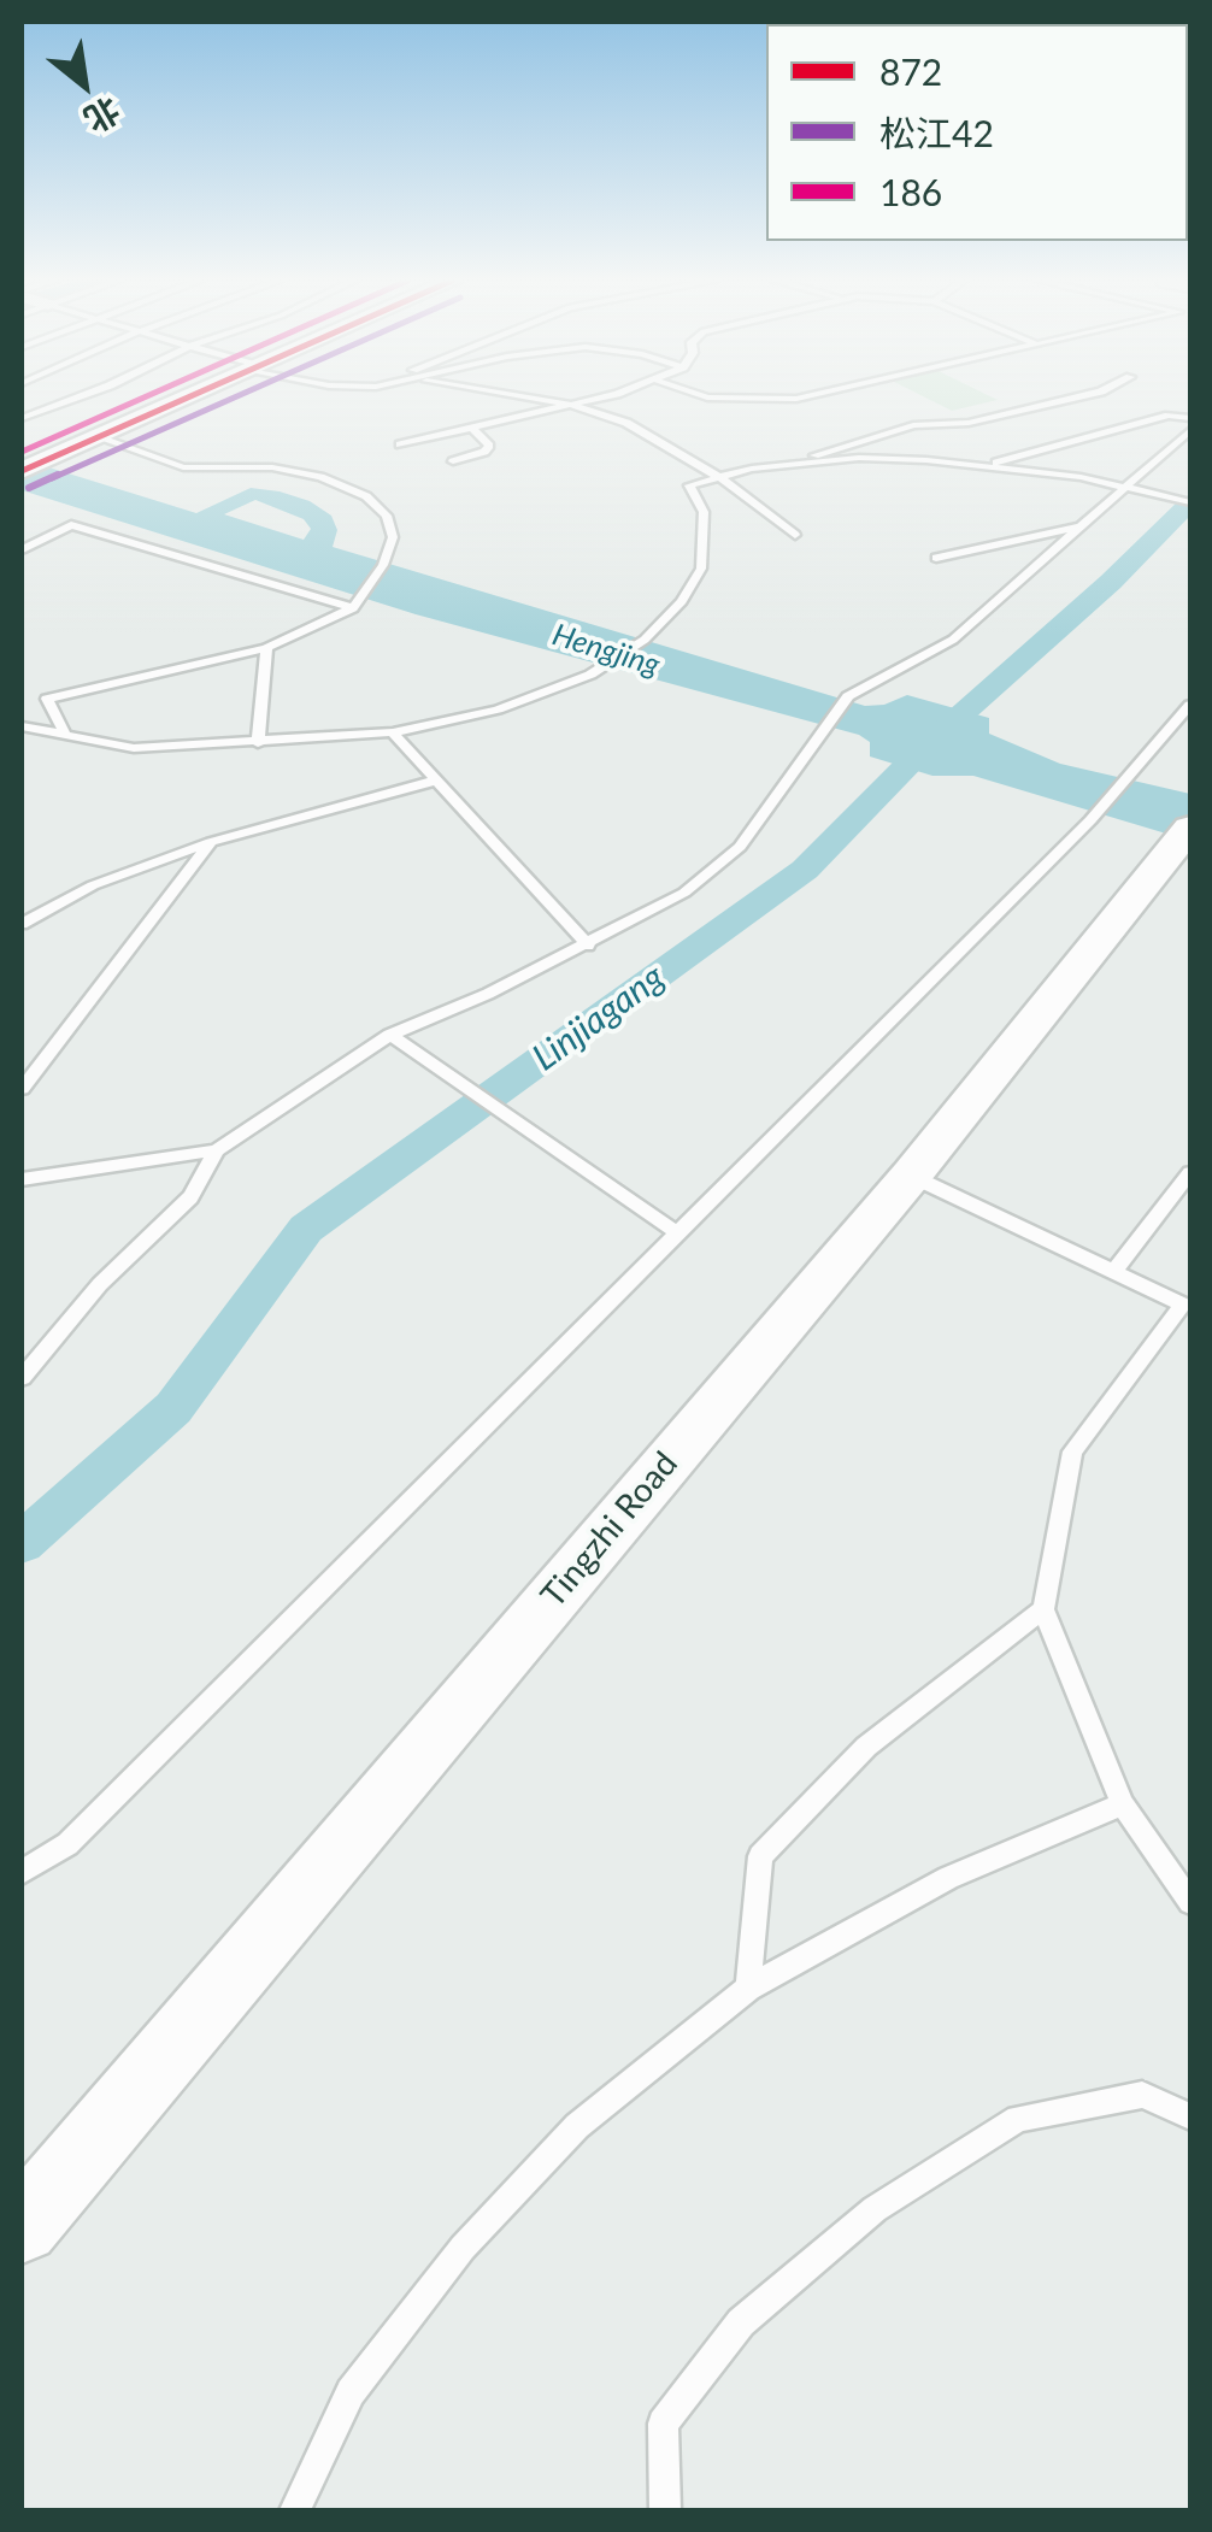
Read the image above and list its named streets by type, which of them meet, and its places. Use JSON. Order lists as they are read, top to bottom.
{
  "streets": {
    "street": ["Tingzhi Road"]
  },
  "water": ["Hengjing", "Linjiagang"],
  "lines": ["transit line 872", "transit line 松江42", "transit line 186"],
  "legend": ["872", "松江42", "186"],
  "north": "bottom right"
}
